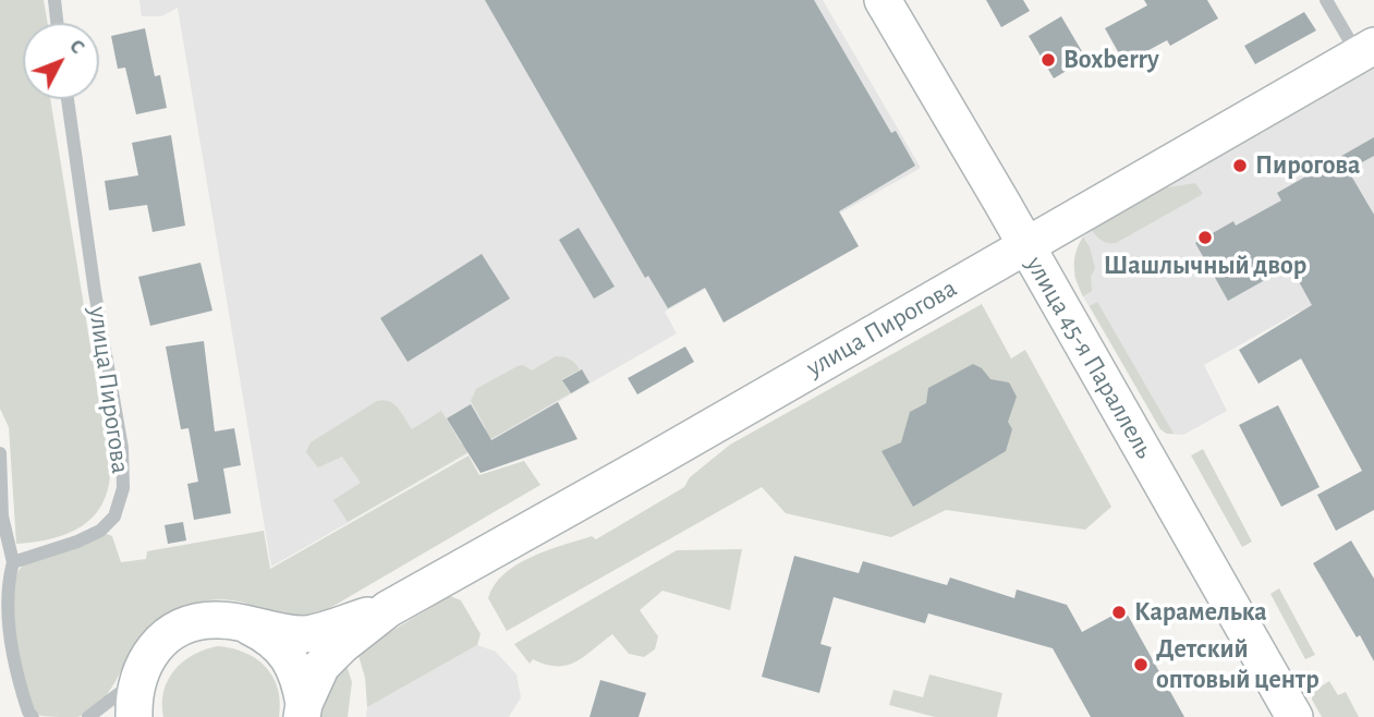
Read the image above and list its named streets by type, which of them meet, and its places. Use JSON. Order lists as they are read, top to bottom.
{
  "streets": {
    "main road": ["улица Пирогова", "улица 45-я Параллель"]
  },
  "crossings": [
    ["улица Пирогова", "улица 45-я Параллель"]
  ],
  "places": [
    "Boxberry",
    "Пирогова",
    "Шашлычный двор",
    "Карамелька",
    "Детский оптовый центр"
  ],
  "north": "top right"
}
